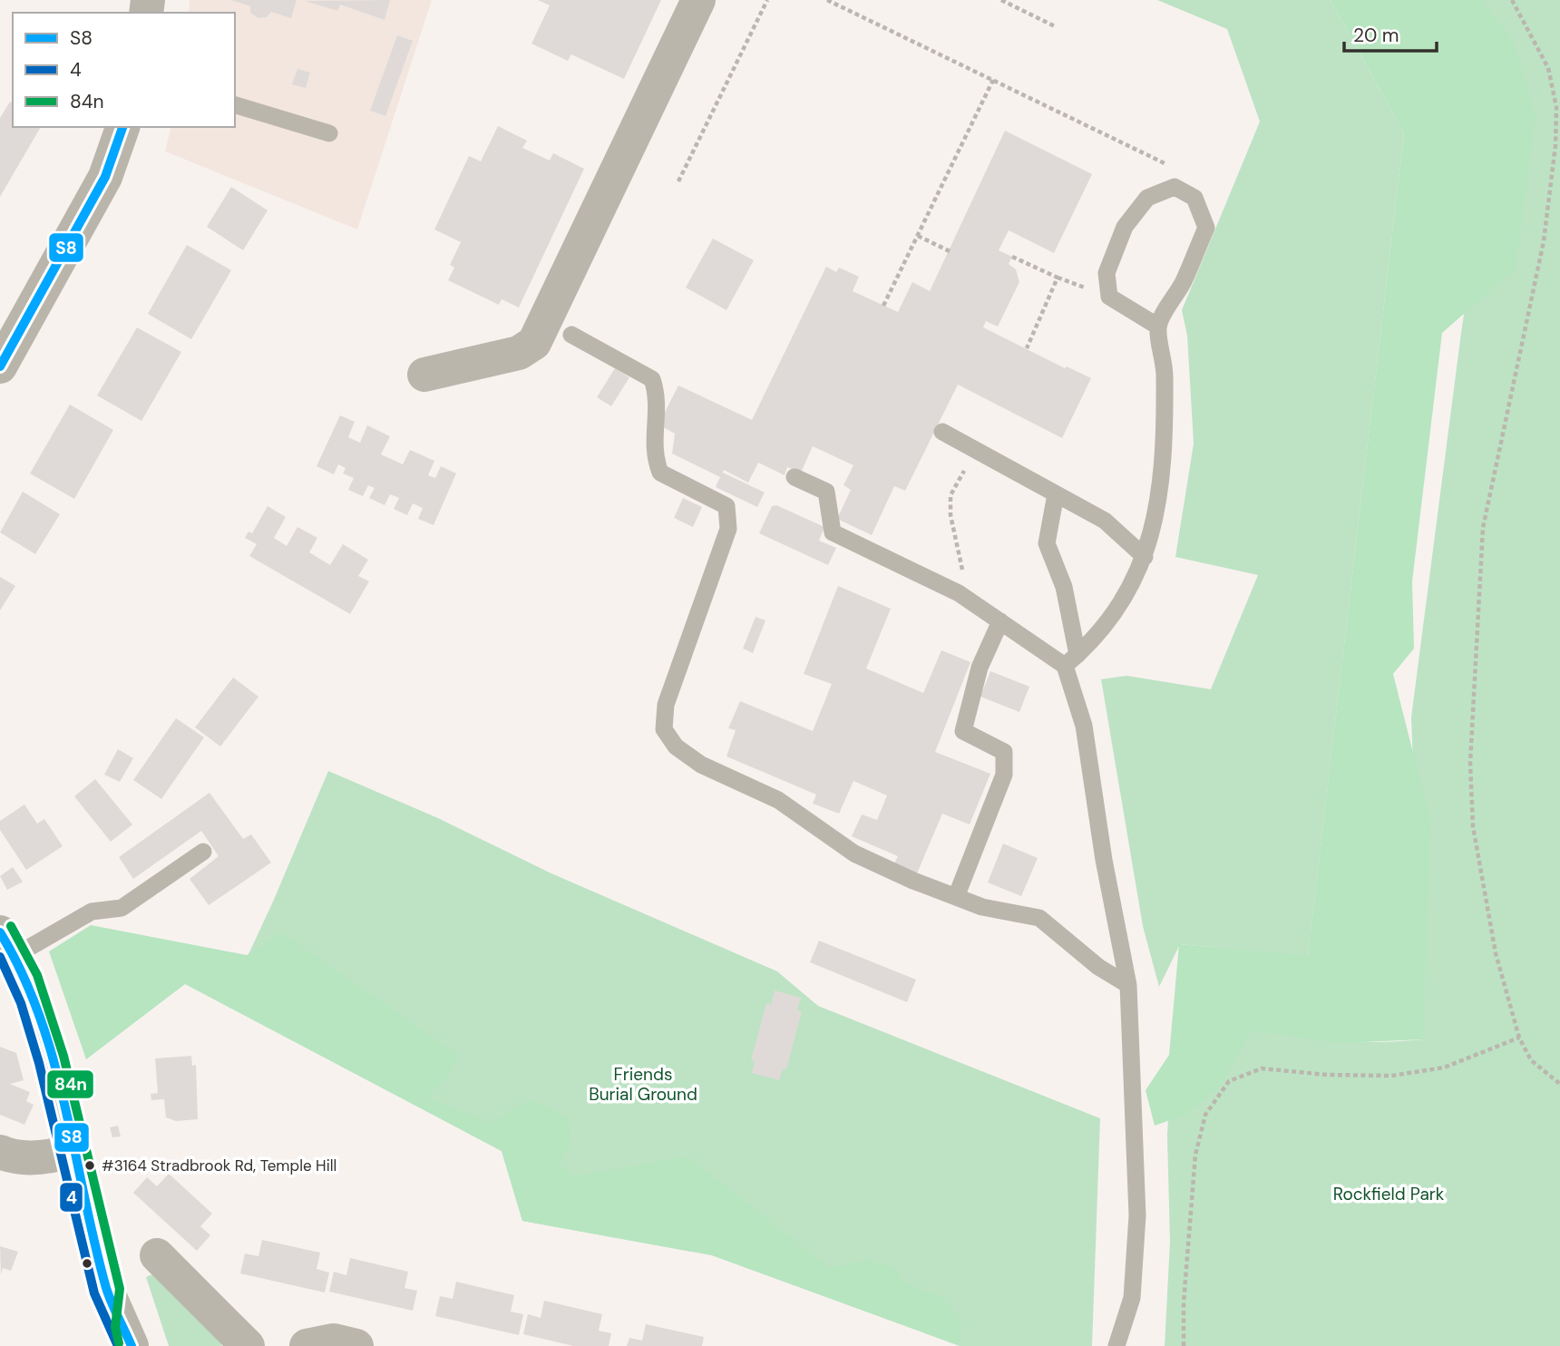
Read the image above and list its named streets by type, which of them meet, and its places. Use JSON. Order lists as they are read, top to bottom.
{
  "parks": ["Friends Burial Ground", "Rockfield Park"],
  "places": ["#3164 Stradbrook Rd, Temple Hill"],
  "lines": ["transit line S8", "transit line 84n", "transit line 4"],
  "legend": ["S8", "4", "84n"],
  "scale_bar": "20 m"
}
